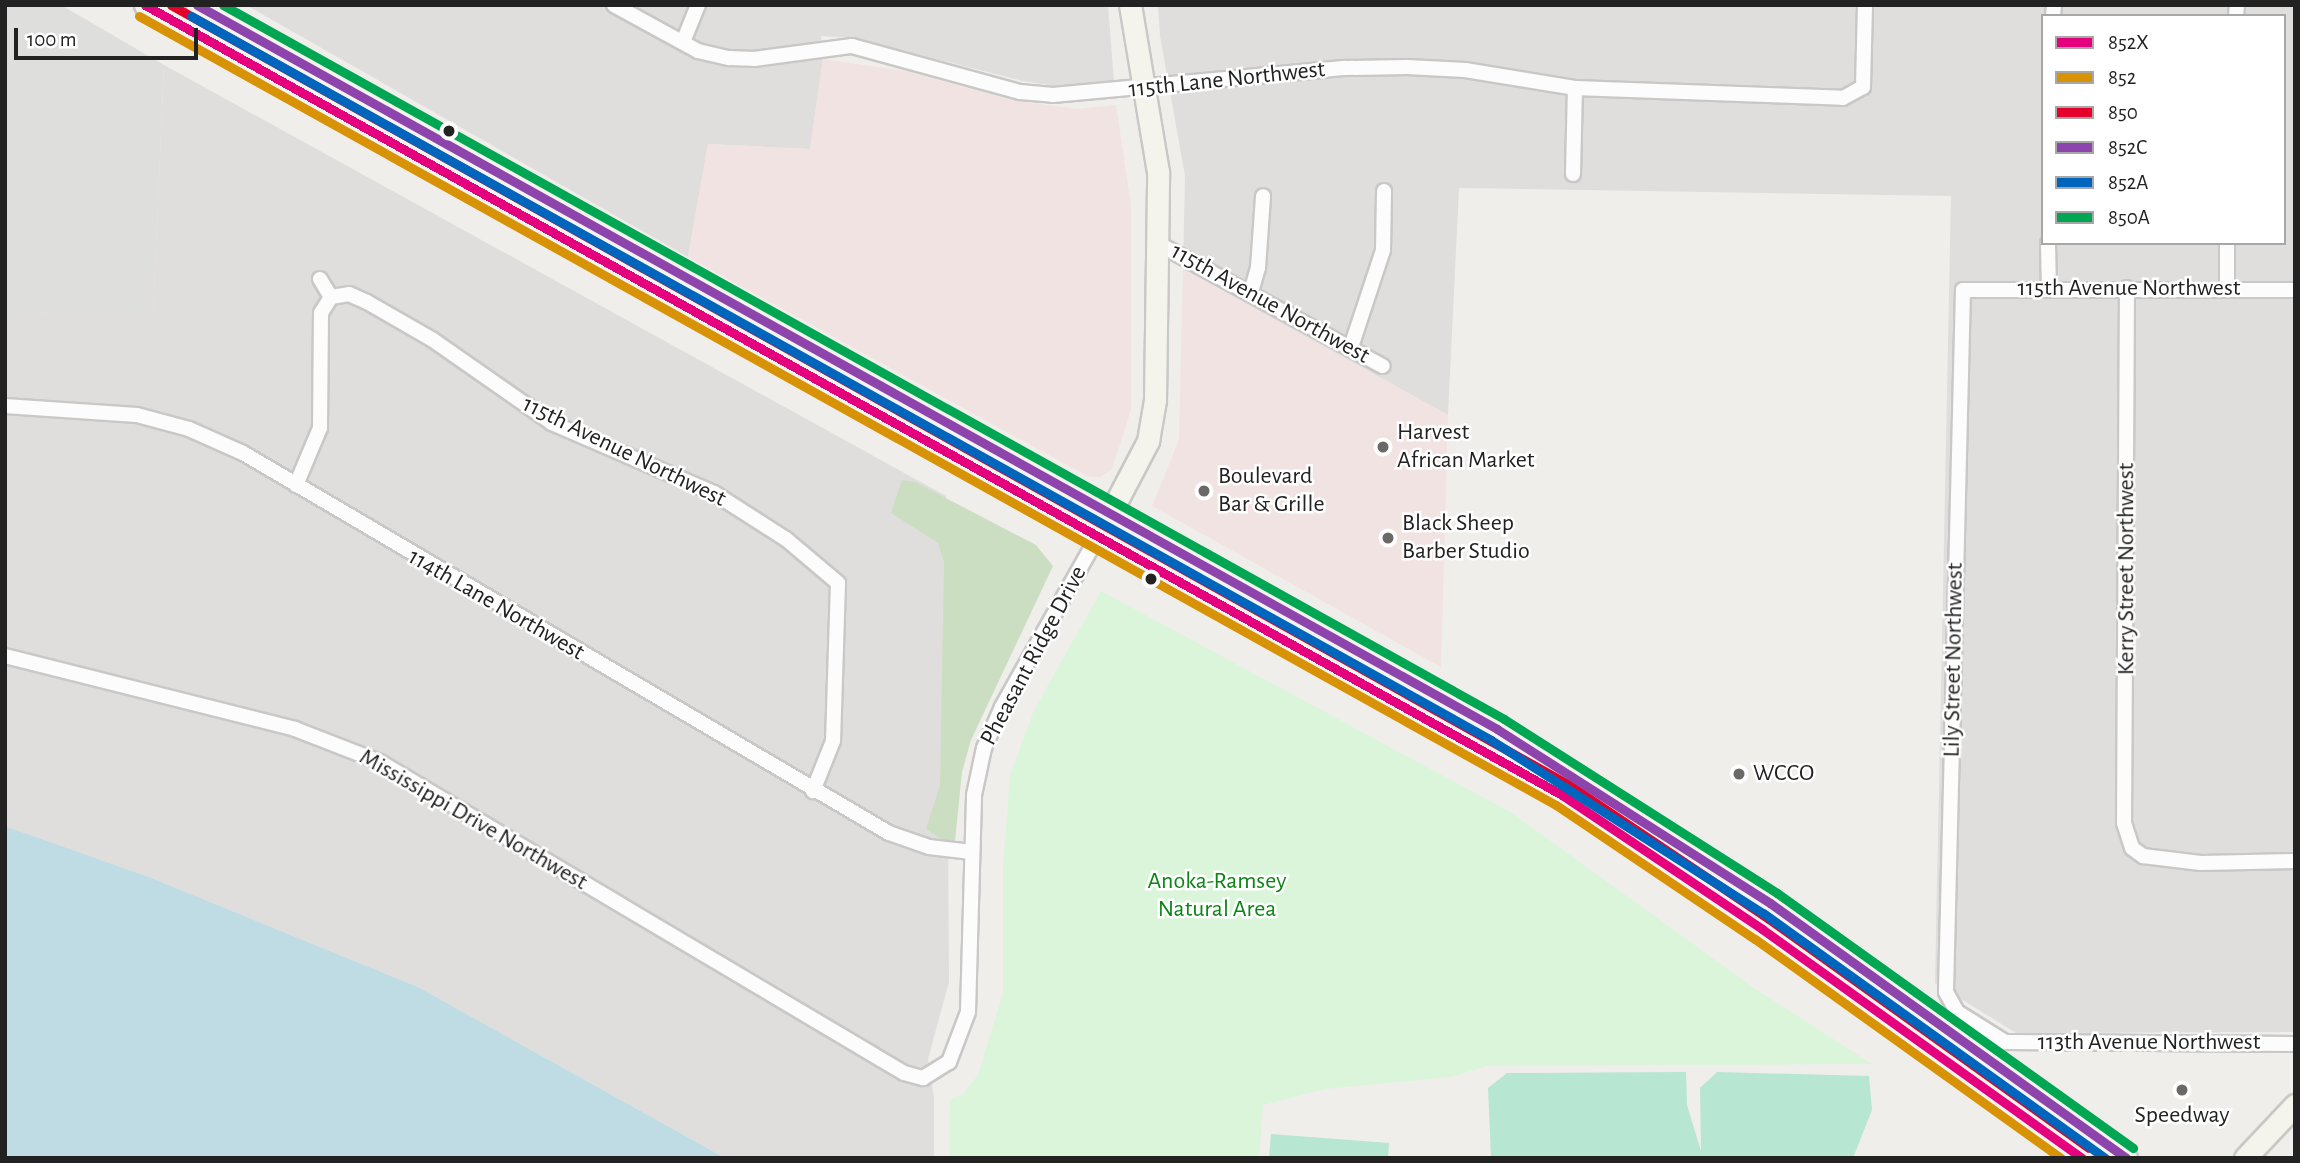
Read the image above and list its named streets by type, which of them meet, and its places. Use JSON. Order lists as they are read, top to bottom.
{
  "streets": {
    "main road": ["Pheasant Ridge Drive"],
    "street": [
      "115th Lane Northwest",
      "115th Avenue Northwest",
      "Kerry Street Northwest",
      "114th Lane Northwest",
      "Lily Street Northwest",
      "Mississippi Drive Northwest",
      "113th Avenue Northwest"
    ]
  },
  "crossings": [
    ["115th Lane Northwest", "Pheasant Ridge Drive"],
    ["115th Avenue Northwest", "Kerry Street Northwest"],
    ["115th Avenue Northwest", "114th Lane Northwest"],
    ["115th Avenue Northwest", "Pheasant Ridge Drive"],
    ["115th Avenue Northwest", "Lily Street Northwest"],
    ["114th Lane Northwest", "Pheasant Ridge Drive"],
    ["Pheasant Ridge Drive", "Mississippi Drive Northwest"],
    ["Lily Street Northwest", "113th Avenue Northwest"]
  ],
  "parks": ["Anoka-Ramsey Natural Area"],
  "places": [
    "Harvest African Market",
    "Boulevard Bar & Grille",
    "Black Sheep Barber Studio",
    "WCCO",
    "Speedway"
  ],
  "lines": [
    "transit line 852X",
    "transit line 850",
    "transit line 852C",
    "transit line 850A",
    "transit line 852",
    "transit line 852A"
  ],
  "legend": [
    "852X",
    "852",
    "850",
    "852C",
    "852A",
    "850A"
  ],
  "scale_bar": "100 m"
}
